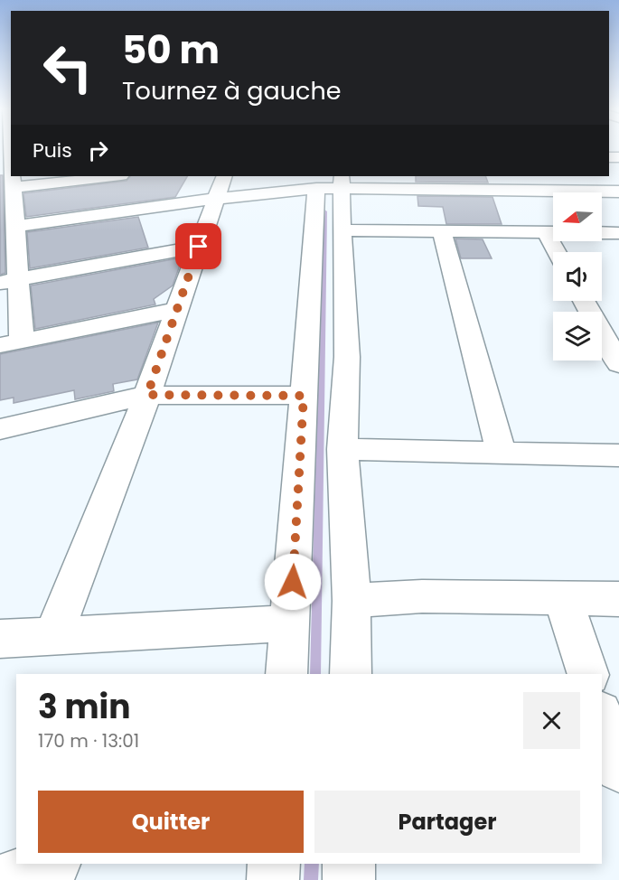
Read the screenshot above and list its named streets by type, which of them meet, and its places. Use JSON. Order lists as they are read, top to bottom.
{
  "north": "left",
  "page": {
    "turn": ["50 m", "Tournez à gauche"],
    "then": "Puis",
    "heading": ["3 min", "170 m · 13:01"],
    "buttons": ["Quitter", "Partager"]
  }
}
